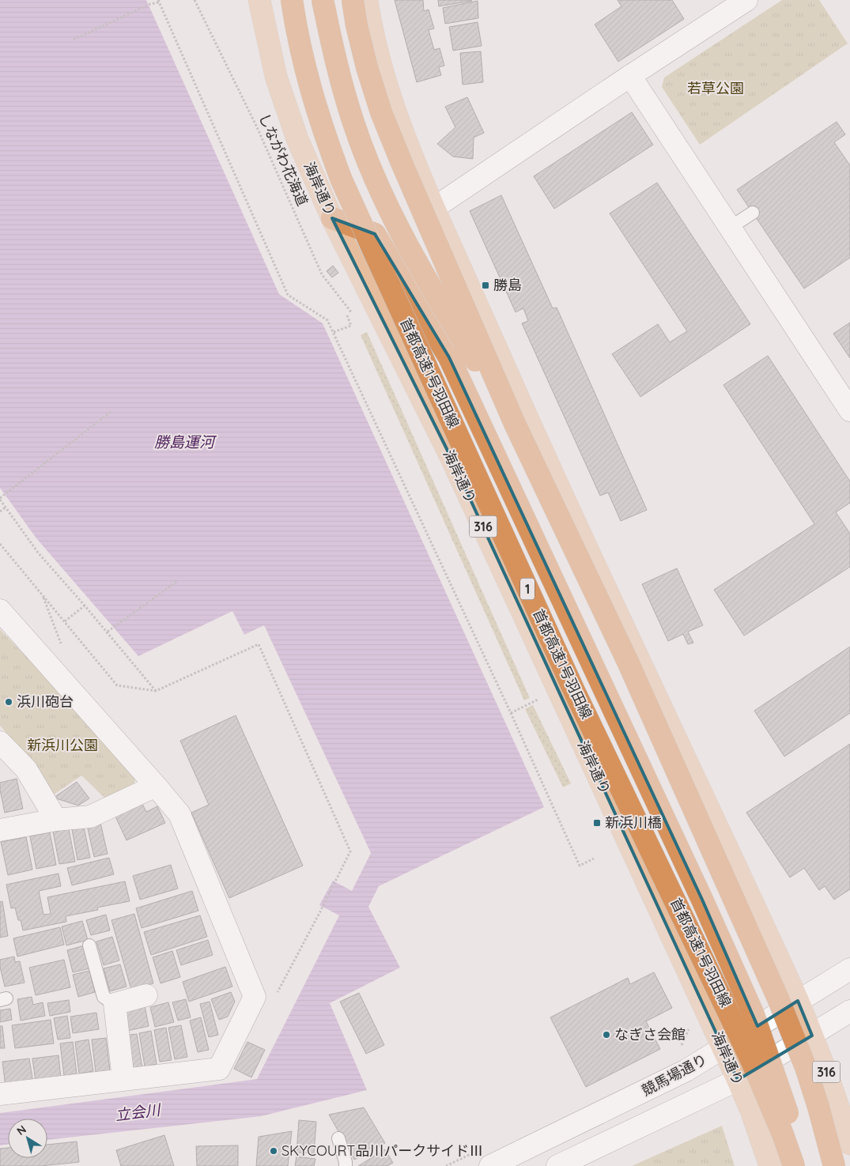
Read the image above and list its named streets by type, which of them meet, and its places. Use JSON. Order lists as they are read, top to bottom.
{
  "streets": {
    "highway": ["首都高速1号羽田線", "1"],
    "main road": ["海岸通り", "316"],
    "street": ["競馬場通り"],
    "path": ["しながわ花海道"]
  },
  "crossings": [
    ["海岸通り", "競馬場通り"],
    ["316", "競馬場通り"]
  ],
  "water": ["勝島運河", "立会川"],
  "parks": ["若草公園", "新浜川公園"],
  "places": {
    "transit": ["勝島", "新浜川橋"],
    "other": ["浜川砲台", "なぎさ会館", "SKYCOURT品川パークサイドⅢ"]
  },
  "north": "top left"
}
